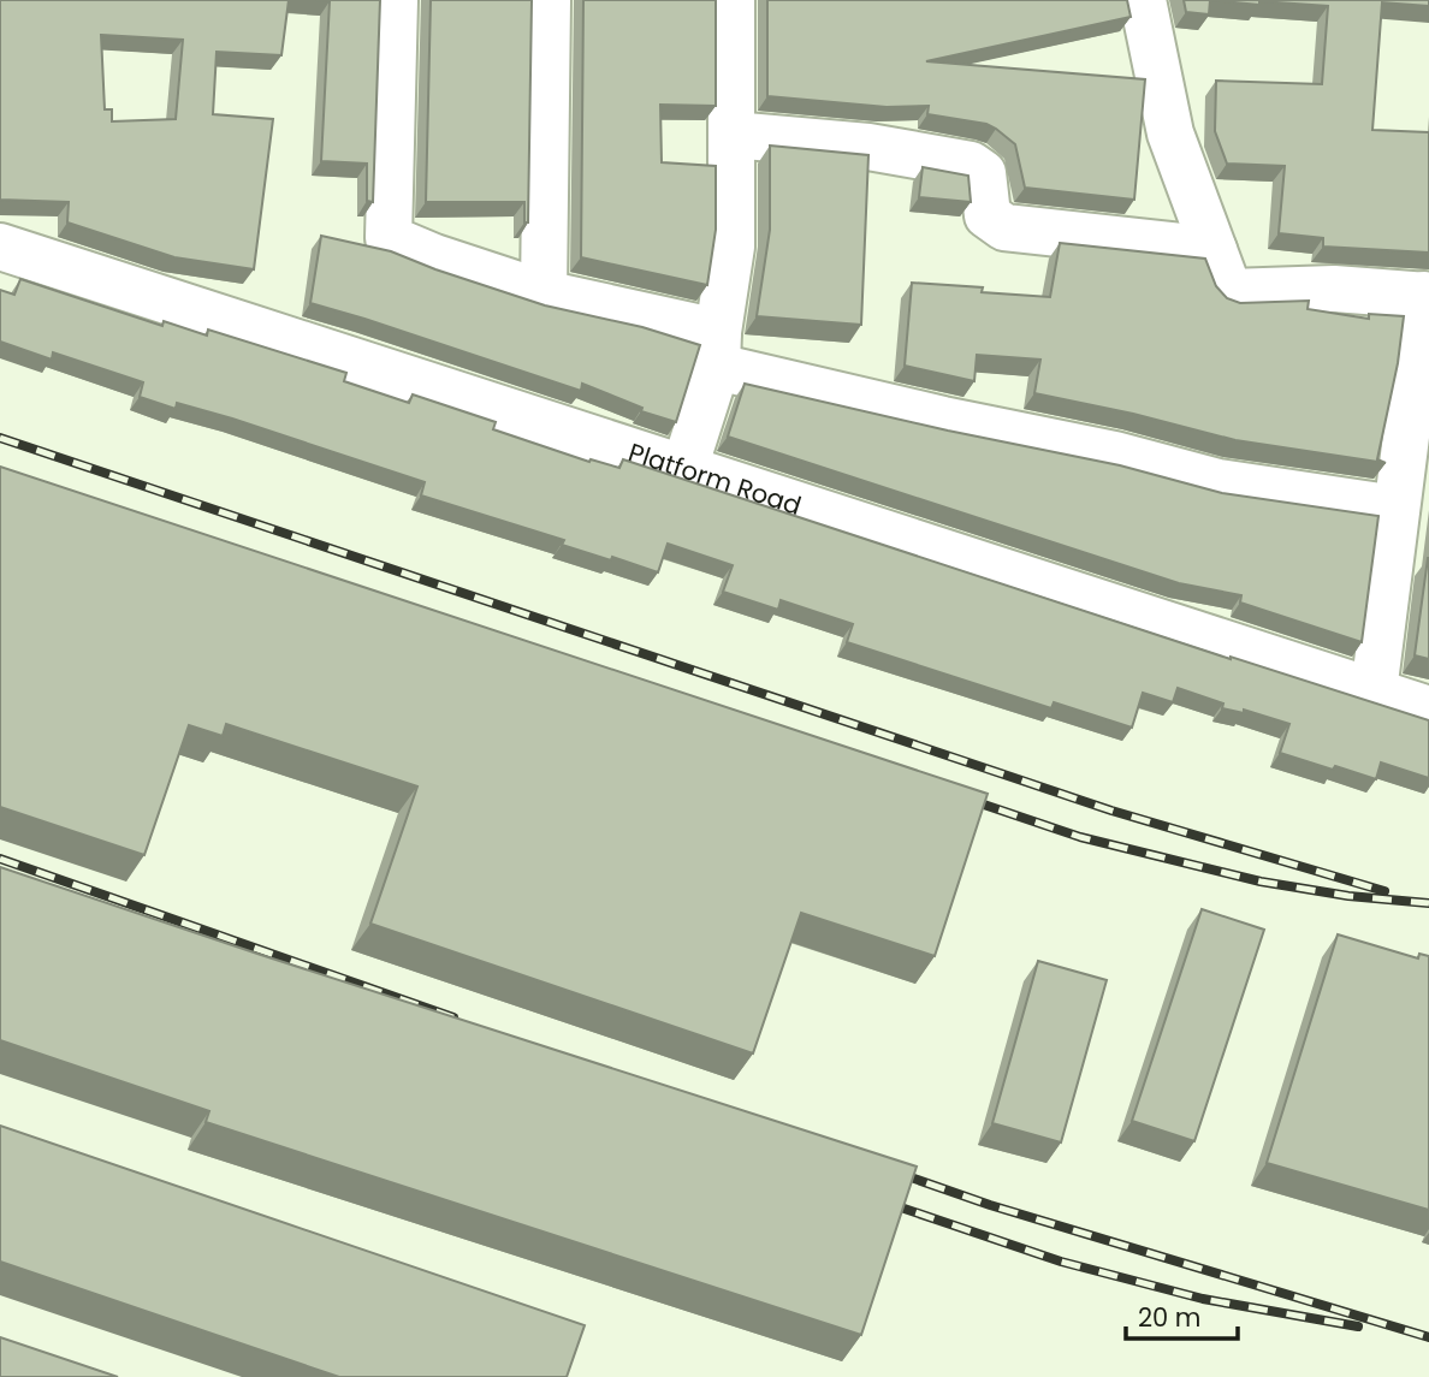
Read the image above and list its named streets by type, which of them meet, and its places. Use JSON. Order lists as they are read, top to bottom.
{
  "streets": {
    "street": ["Platform Road"]
  },
  "scale_bar": "20 m"
}
